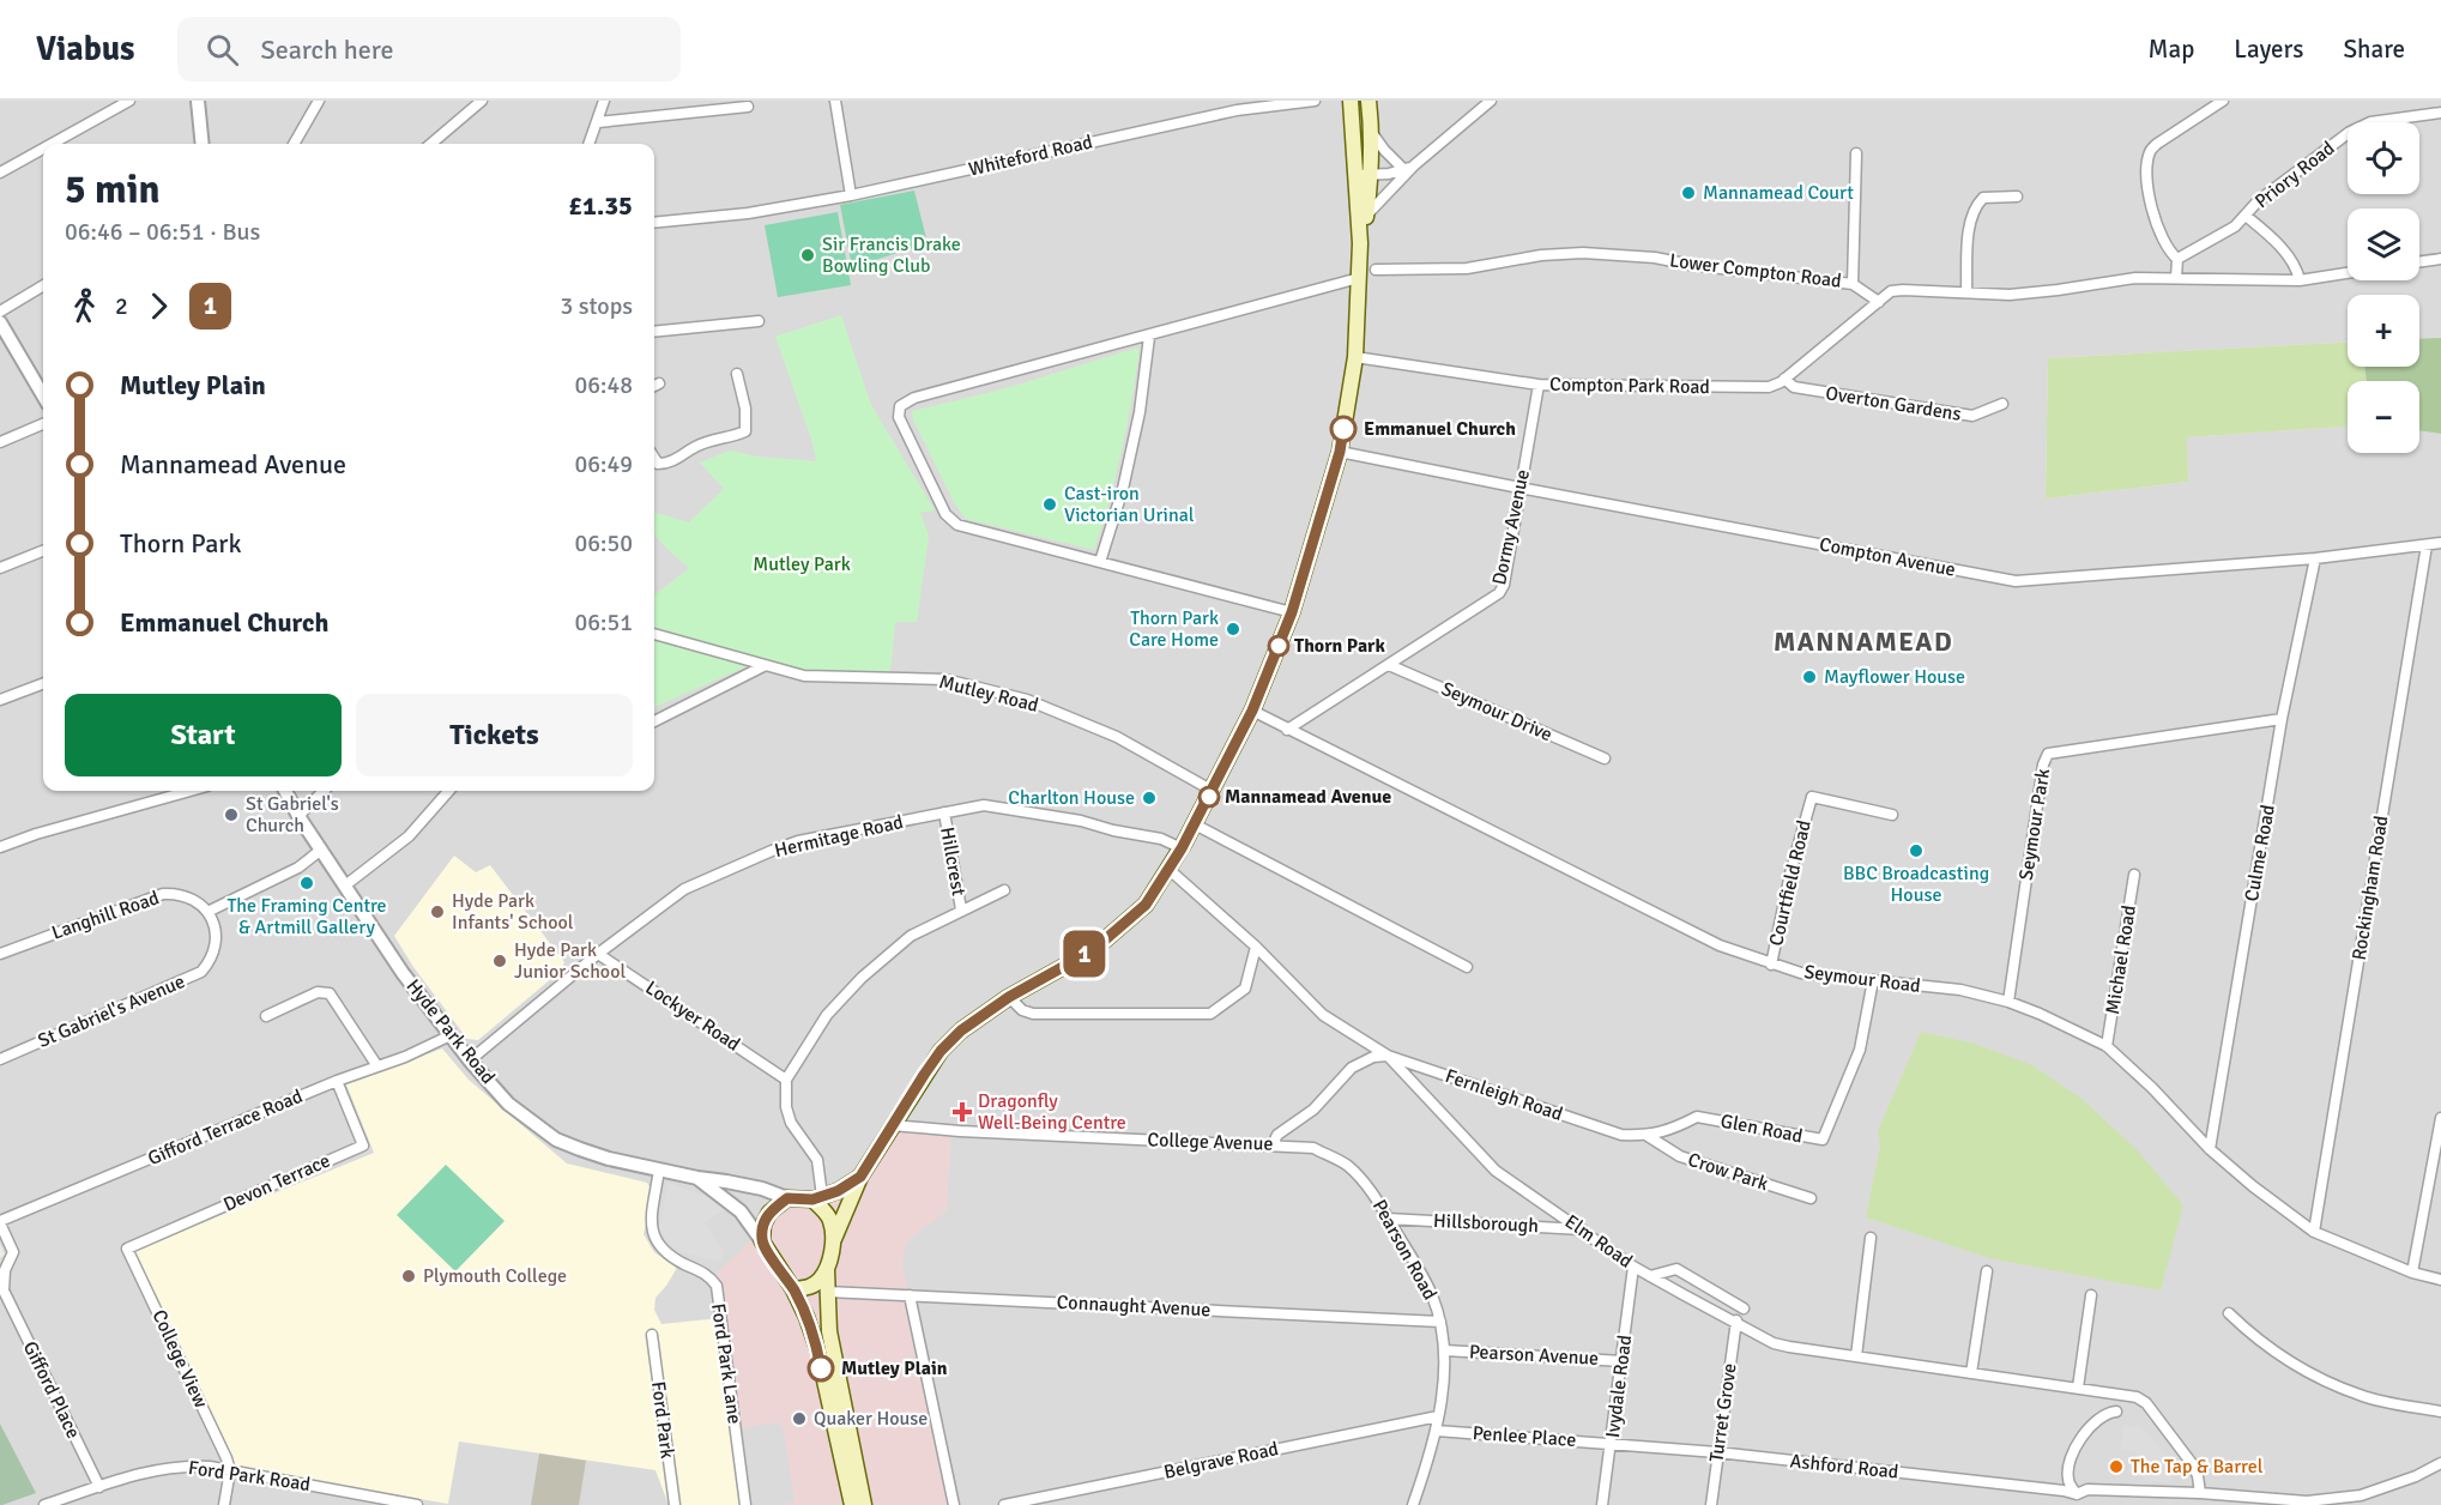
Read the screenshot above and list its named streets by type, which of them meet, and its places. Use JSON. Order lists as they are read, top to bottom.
{
  "streets": {
    "street": [
      "Whiteford Road",
      "Priory Road",
      "Lower Compton Road",
      "Compton Park Road",
      "Overton Gardens",
      "Dormy Avenue",
      "Compton Avenue",
      "Mutley Road",
      "Seymour Drive",
      "Seymour Park",
      "Hermitage Road",
      "Culme Road",
      "Hillcrest",
      "Courtfield Road",
      "Rockingham Road",
      "Langhill Road",
      "Michael Road",
      "Seymour Road",
      "St Gabriel's Avenue",
      "Lockyer Road",
      "Hyde Park Road",
      "Fernleigh Road",
      "Gifford Terrace Road",
      "Glen Road",
      "College Avenue",
      "Crow Park",
      "Devon Terrace",
      "Hillsborough",
      "Elm Road",
      "Pearson Road",
      "Connaught Avenue",
      "Pearson Avenue",
      "College View",
      "Ford Park Lane",
      "Ivydale Road",
      "Gifford Place",
      "Turret Grove",
      "Ford Park",
      "Penlee Place",
      "Belgrave Road",
      "Ashford Road",
      "Ford Park Road"
    ]
  },
  "crossings": [
    ["Lower Compton Road", "Compton Park Road"],
    ["Compton Park Road", "Overton Gardens"],
    ["Compton Park Road", "Dormy Avenue"],
    ["Dormy Avenue", "Compton Avenue"],
    ["Dormy Avenue", "Seymour Drive"],
    ["Dormy Avenue", "Seymour Road"],
    ["Compton Avenue", "Culme Road"],
    ["Compton Avenue", "Rockingham Road"],
    ["Seymour Park", "Culme Road"],
    ["Seymour Park", "Seymour Road"],
    ["Hermitage Road", "Hillcrest"],
    ["Hermitage Road", "Lockyer Road"],
    ["Hermitage Road", "Hyde Park Road"],
    ["Culme Road", "Seymour Road"],
    ["Courtfield Road", "Seymour Road"],
    ["Rockingham Road", "Seymour Road"],
    ["Langhill Road", "St Gabriel's Avenue"],
    ["Michael Road", "Seymour Road"],
    ["Seymour Road", "Glen Road"],
    ["Hyde Park Road", "Gifford Terrace Road"],
    ["Hyde Park Road", "Ford Park Lane"],
    ["Fernleigh Road", "Glen Road"],
    ["Fernleigh Road", "Elm Road"],
    ["Gifford Terrace Road", "Devon Terrace"],
    ["Gifford Terrace Road", "Gifford Place"],
    ["Glen Road", "Crow Park"],
    ["College Avenue", "Pearson Road"],
    ["Devon Terrace", "College View"],
    ["Hillsborough", "Elm Road"],
    ["Hillsborough", "Pearson Road"],
    ["Elm Road", "Ivydale Road"],
    ["Elm Road", "Turret Grove"],
    ["Elm Road", "Ashford Road"],
    ["Pearson Road", "Connaught Avenue"],
    ["Pearson Road", "Pearson Avenue"],
    ["Pearson Road", "Penlee Place"],
    ["Pearson Road", "Belgrave Road"],
    ["Pearson Avenue", "Ivydale Road"],
    ["College View", "Ford Park Road"],
    ["Ivydale Road", "Penlee Place"],
    ["Ivydale Road", "Ashford Road"],
    ["Gifford Place", "Ford Park Road"],
    ["Turret Grove", "Ashford Road"],
    ["Penlee Place", "Ashford Road"]
  ],
  "districts": ["MANNAMEAD"],
  "parks": ["Mutley Park"],
  "places": {
    "other": [
      "Mannamead Court",
      "Sir Francis Drake Bowling Club",
      "Emmanuel Church",
      "Cast-iron Victorian Urinal",
      "Thorn Park Care Home",
      "Thorn Park",
      "Mayflower House",
      "Mannamead Avenue",
      "Charlton House",
      "St Gabriel's Church",
      "BBC Broadcasting House",
      "The Framing Centre & Artmill Gallery",
      "Hyde Park Infants' School",
      "Hyde Park Junior School",
      "Plymouth College",
      "Mutley Plain",
      "Quaker House",
      "The Tap & Barrel"
    ],
    "health": ["Dragonfly Well-Being Centre"]
  },
  "lines": ["bus line 1"],
  "page": {
    "header": "Viabus",
    "search": "Search here",
    "nav": ["Map", "Layers", "Share"],
    "on_map": "1",
    "map_buttons": ["+", "−"],
    "heading": ["5 min", "06:46 – 06:51 · Bus", "£1.35"],
    "legs": ["2", "1", "3 stops"],
    "list": [
      {
        "name": "Mutley Plain",
        "value": "06:48"
      },
      {
        "name": "Mannamead Avenue",
        "value": "06:49"
      },
      {
        "name": "Thorn Park",
        "value": "06:50"
      },
      {
        "name": "Emmanuel Church",
        "value": "06:51"
      }
    ],
    "buttons": ["Start", "Tickets"]
  }
}
